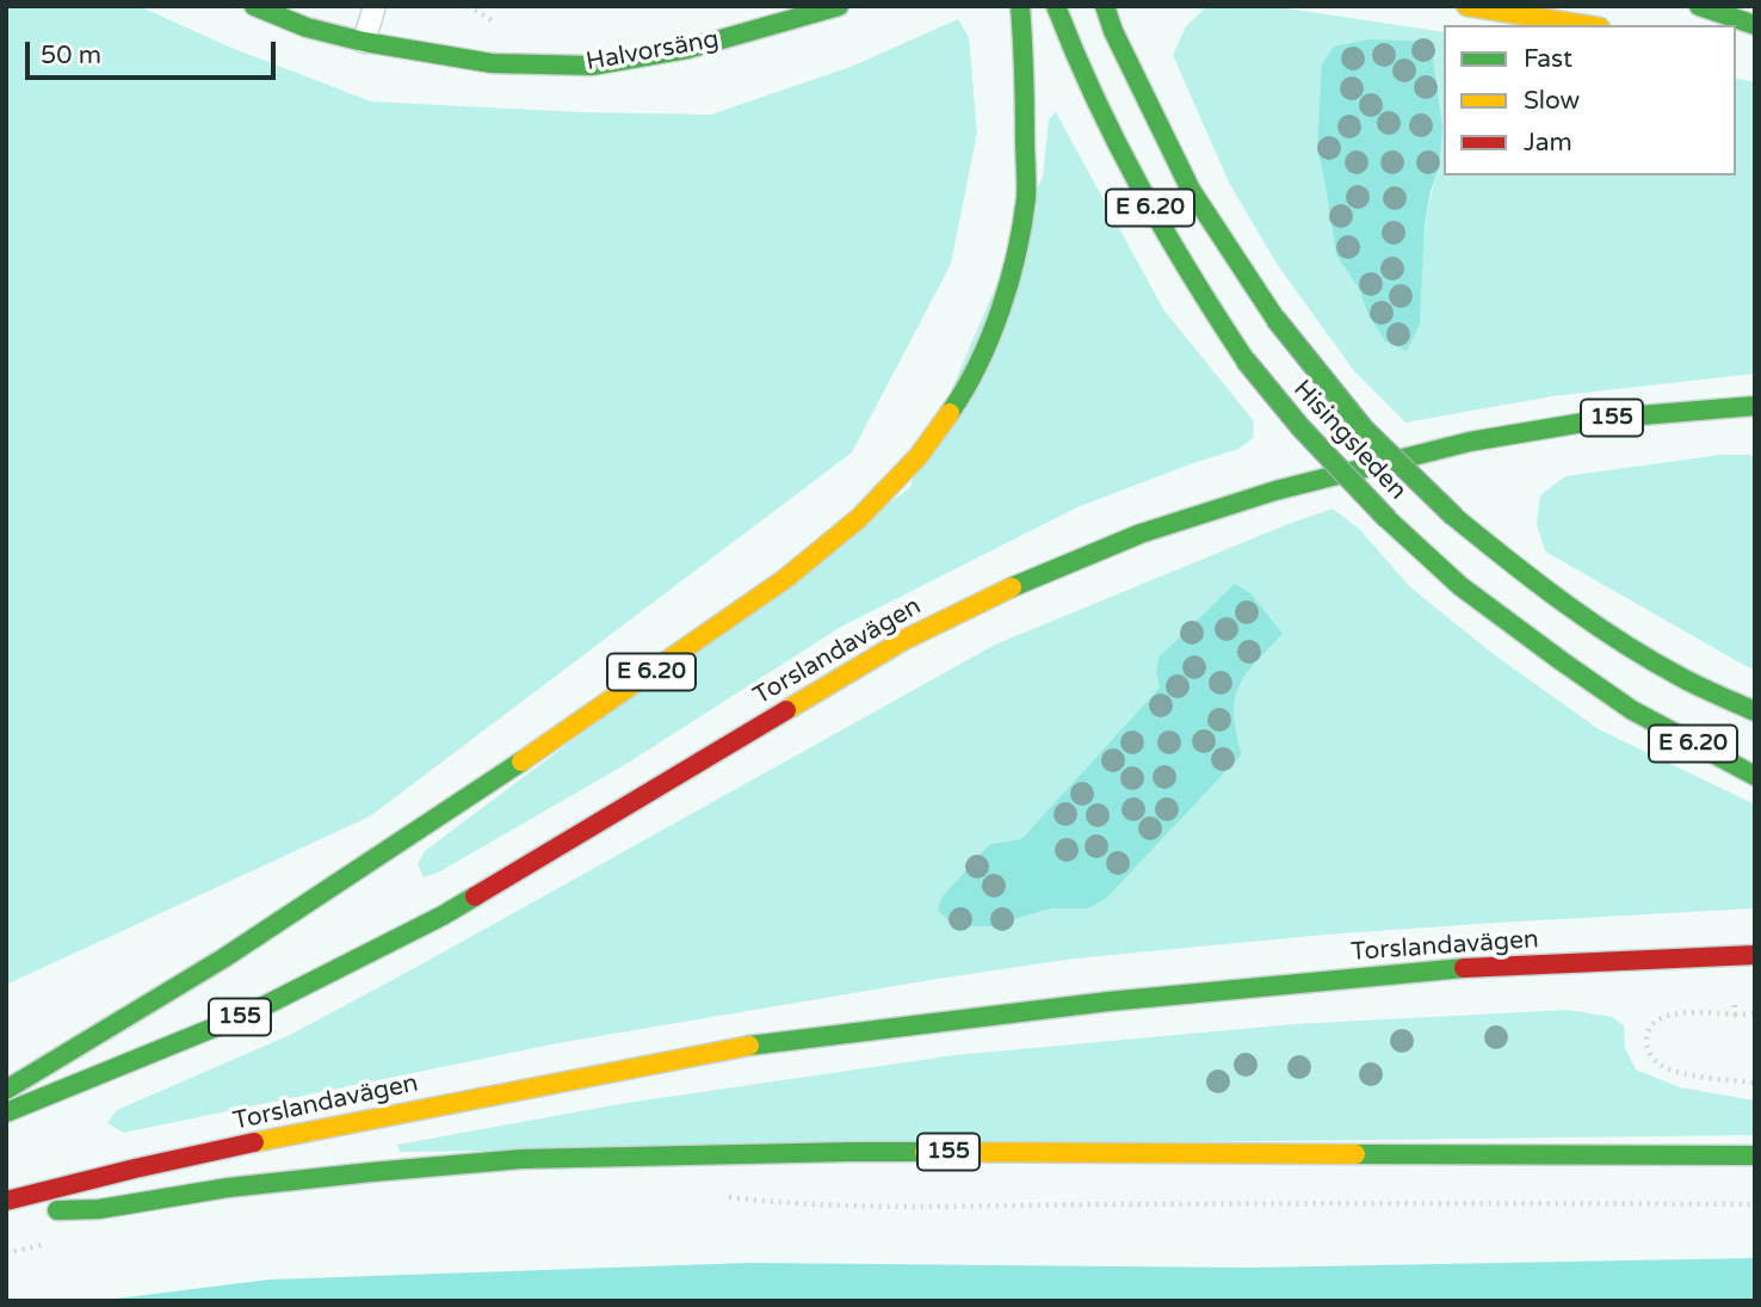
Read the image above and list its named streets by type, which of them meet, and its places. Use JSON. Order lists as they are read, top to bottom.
{
  "streets": {
    "main road": [
      "Halvorsäng",
      "E 6.20",
      "155",
      "Hisingsleden",
      "Torslandavägen"
    ]
  },
  "legend": ["Fast", "Slow", "Jam"],
  "scale_bar": "50 m"
}
